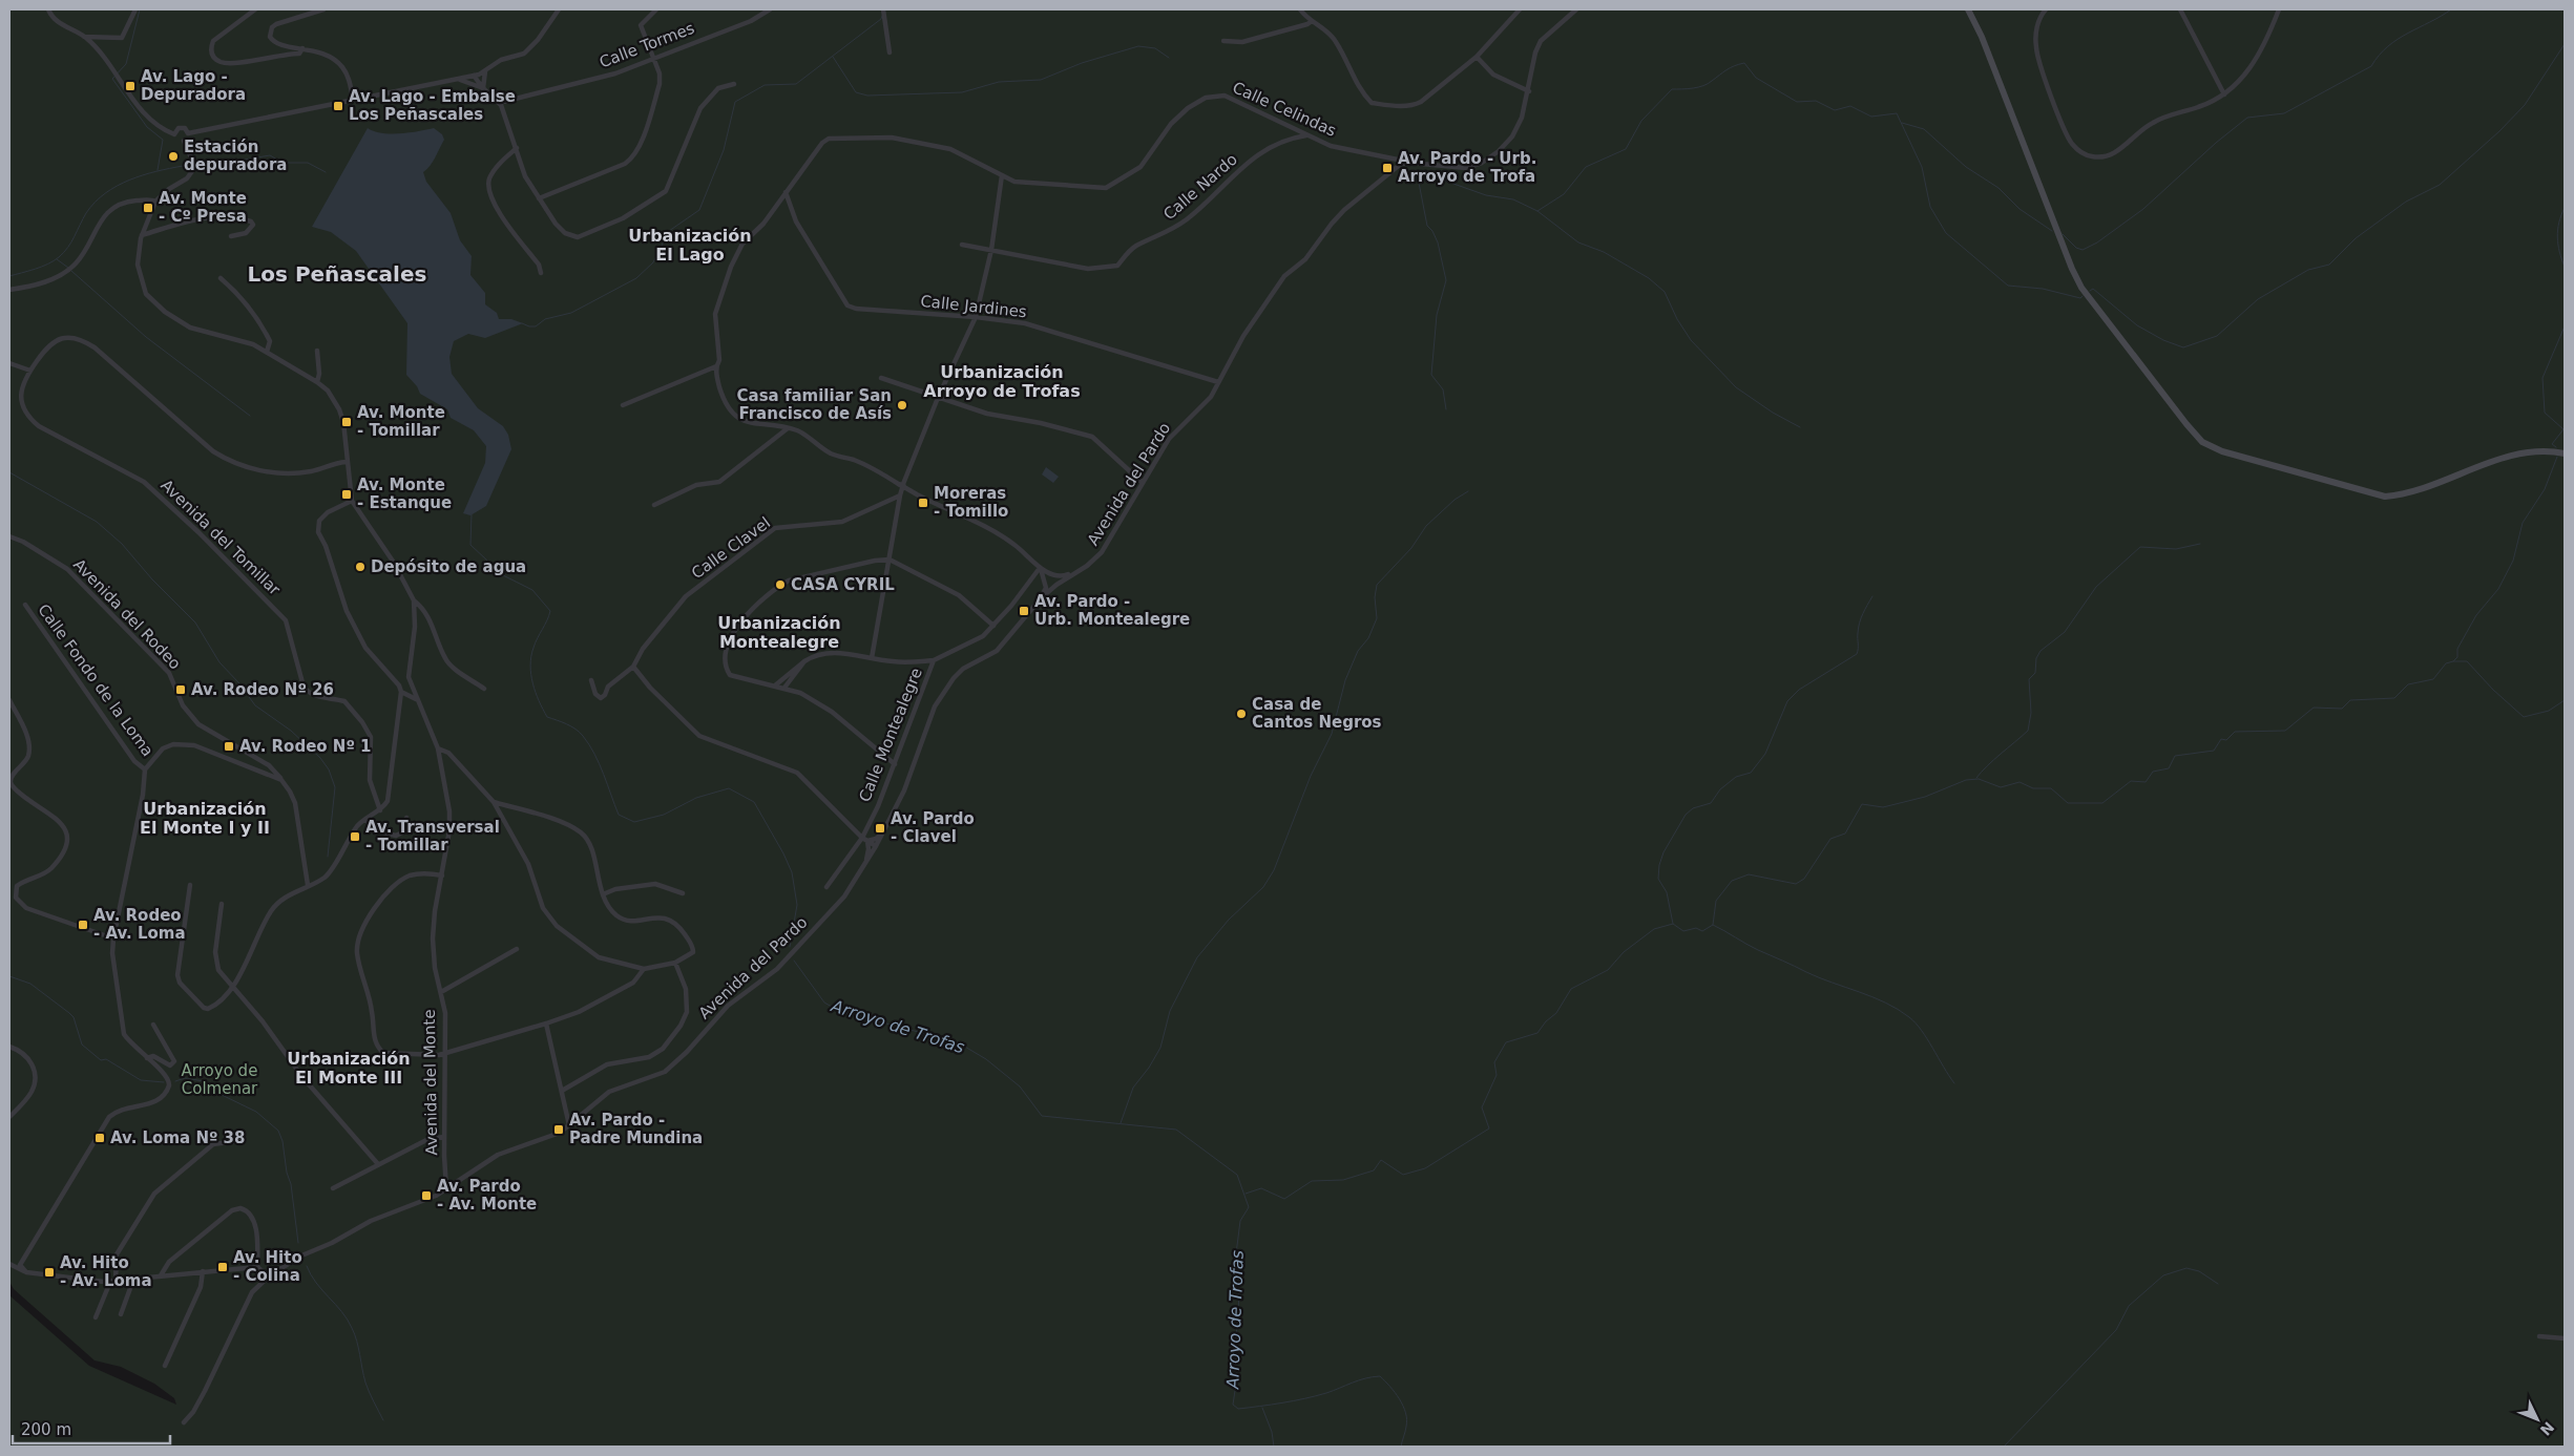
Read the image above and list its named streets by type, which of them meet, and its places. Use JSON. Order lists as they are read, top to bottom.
{
  "streets": {
    "street": [
      "Calle Tormes",
      "Calle Celindas",
      "Calle Nardo",
      "Calle Jardines",
      "Avenida del Pardo",
      "Avenida del Tomillar",
      "Calle Clavel",
      "Avenida del Rodeo",
      "Calle Fondo de la Loma",
      "Calle Montealegre",
      "Avenida del Monte"
    ]
  },
  "crossings": [
    ["Calle Celindas", "Calle Nardo"],
    ["Calle Celindas", "Calle Jardines"],
    ["Calle Celindas", "Avenida del Pardo"],
    ["Calle Celindas", "Calle Montealegre"],
    ["Calle Jardines", "Avenida del Pardo"],
    ["Avenida del Pardo", "Avenida del Monte"],
    ["Avenida del Tomillar", "Avenida del Monte"]
  ],
  "districts": [
    "Urbanización El Lago",
    "Los Peñascales",
    "Urbanización Arroyo de Trofas",
    "Urbanización Montealegre",
    "Urbanización El Monte I y II",
    "Urbanización El Monte III"
  ],
  "water": ["Arroyo de Trofas"],
  "parks": ["Arroyo de Colmenar"],
  "places": {
    "transit": [
      "Av. Lago - Depuradora",
      "Av. Lago - Embalse Los Peñascales",
      "Av. Pardo - Urb. Arroyo de Trofa",
      "Av. Monte - Cº Presa",
      "Av. Monte - Tomillar",
      "Av. Monte - Estanque",
      "Moreras - Tomillo",
      "Av. Pardo - Urb. Montealegre",
      "Av. Rodeo Nº 26",
      "Av. Rodeo Nº 1",
      "Av. Pardo - Clavel",
      "Av. Transversal - Tomillar",
      "Av. Rodeo - Av. Loma",
      "Av. Pardo - Padre Mundina",
      "Av. Loma Nº 38",
      "Av. Pardo - Av. Monte",
      "Av. Hito - Colina",
      "Av. Hito - Av. Loma"
    ],
    "other": [
      "Estación depuradora",
      "Casa familiar San Francisco de Asís",
      "Depósito de agua",
      "CASA CYRIL",
      "Casa de Cantos Negros"
    ]
  },
  "scale_bar": "200 m",
  "north": "bottom right"
}
